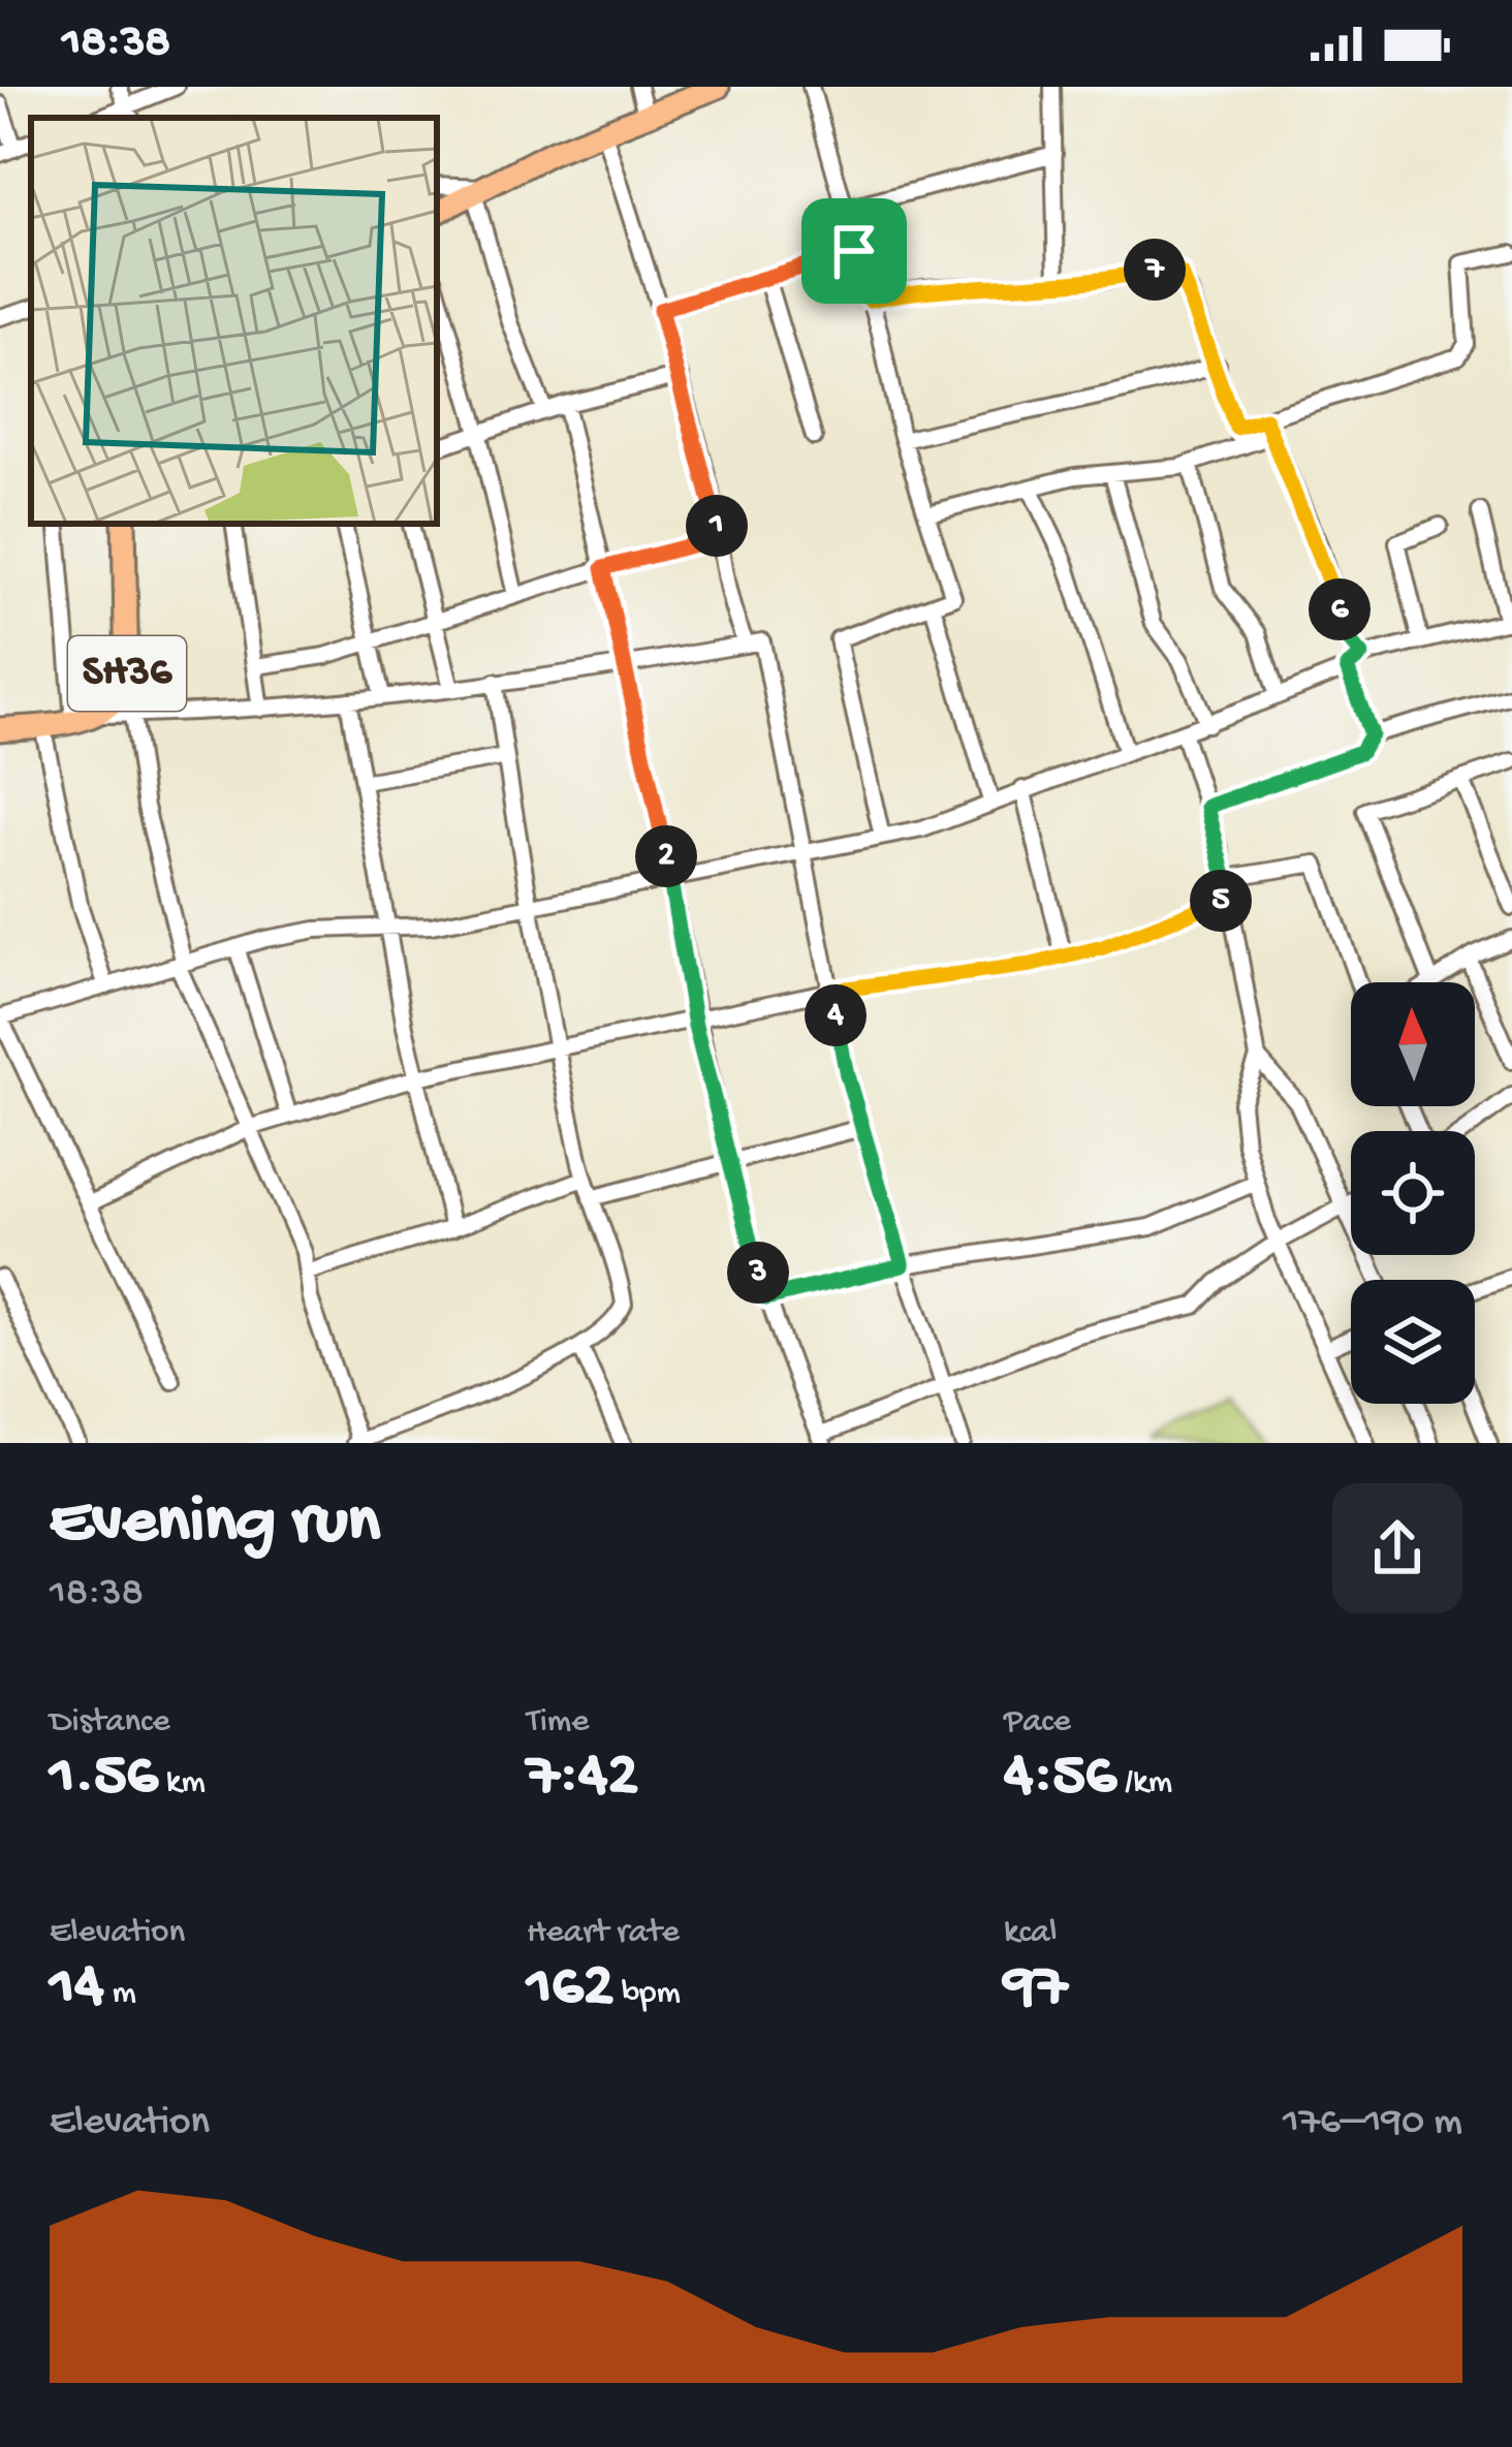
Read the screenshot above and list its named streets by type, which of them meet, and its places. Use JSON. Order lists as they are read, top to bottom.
{
  "streets": {
    "highway": ["SH36"]
  },
  "north": "top",
  "page": {
    "status": "18:38",
    "pins": [
      "7",
      "1",
      "6",
      "2",
      "5",
      "4",
      "3"
    ],
    "heading": ["Evening run", "18:38"],
    "stats": [
      ["Distance", "1.56 km"],
      ["Time", "7:42"],
      ["Pace", "4:56 /km"],
      ["Elevation", "14 m"],
      ["Heart rate", "162 bpm"],
      ["kcal", "97"]
    ],
    "chart": ["Elevation", "176–190 m"]
  }
}
